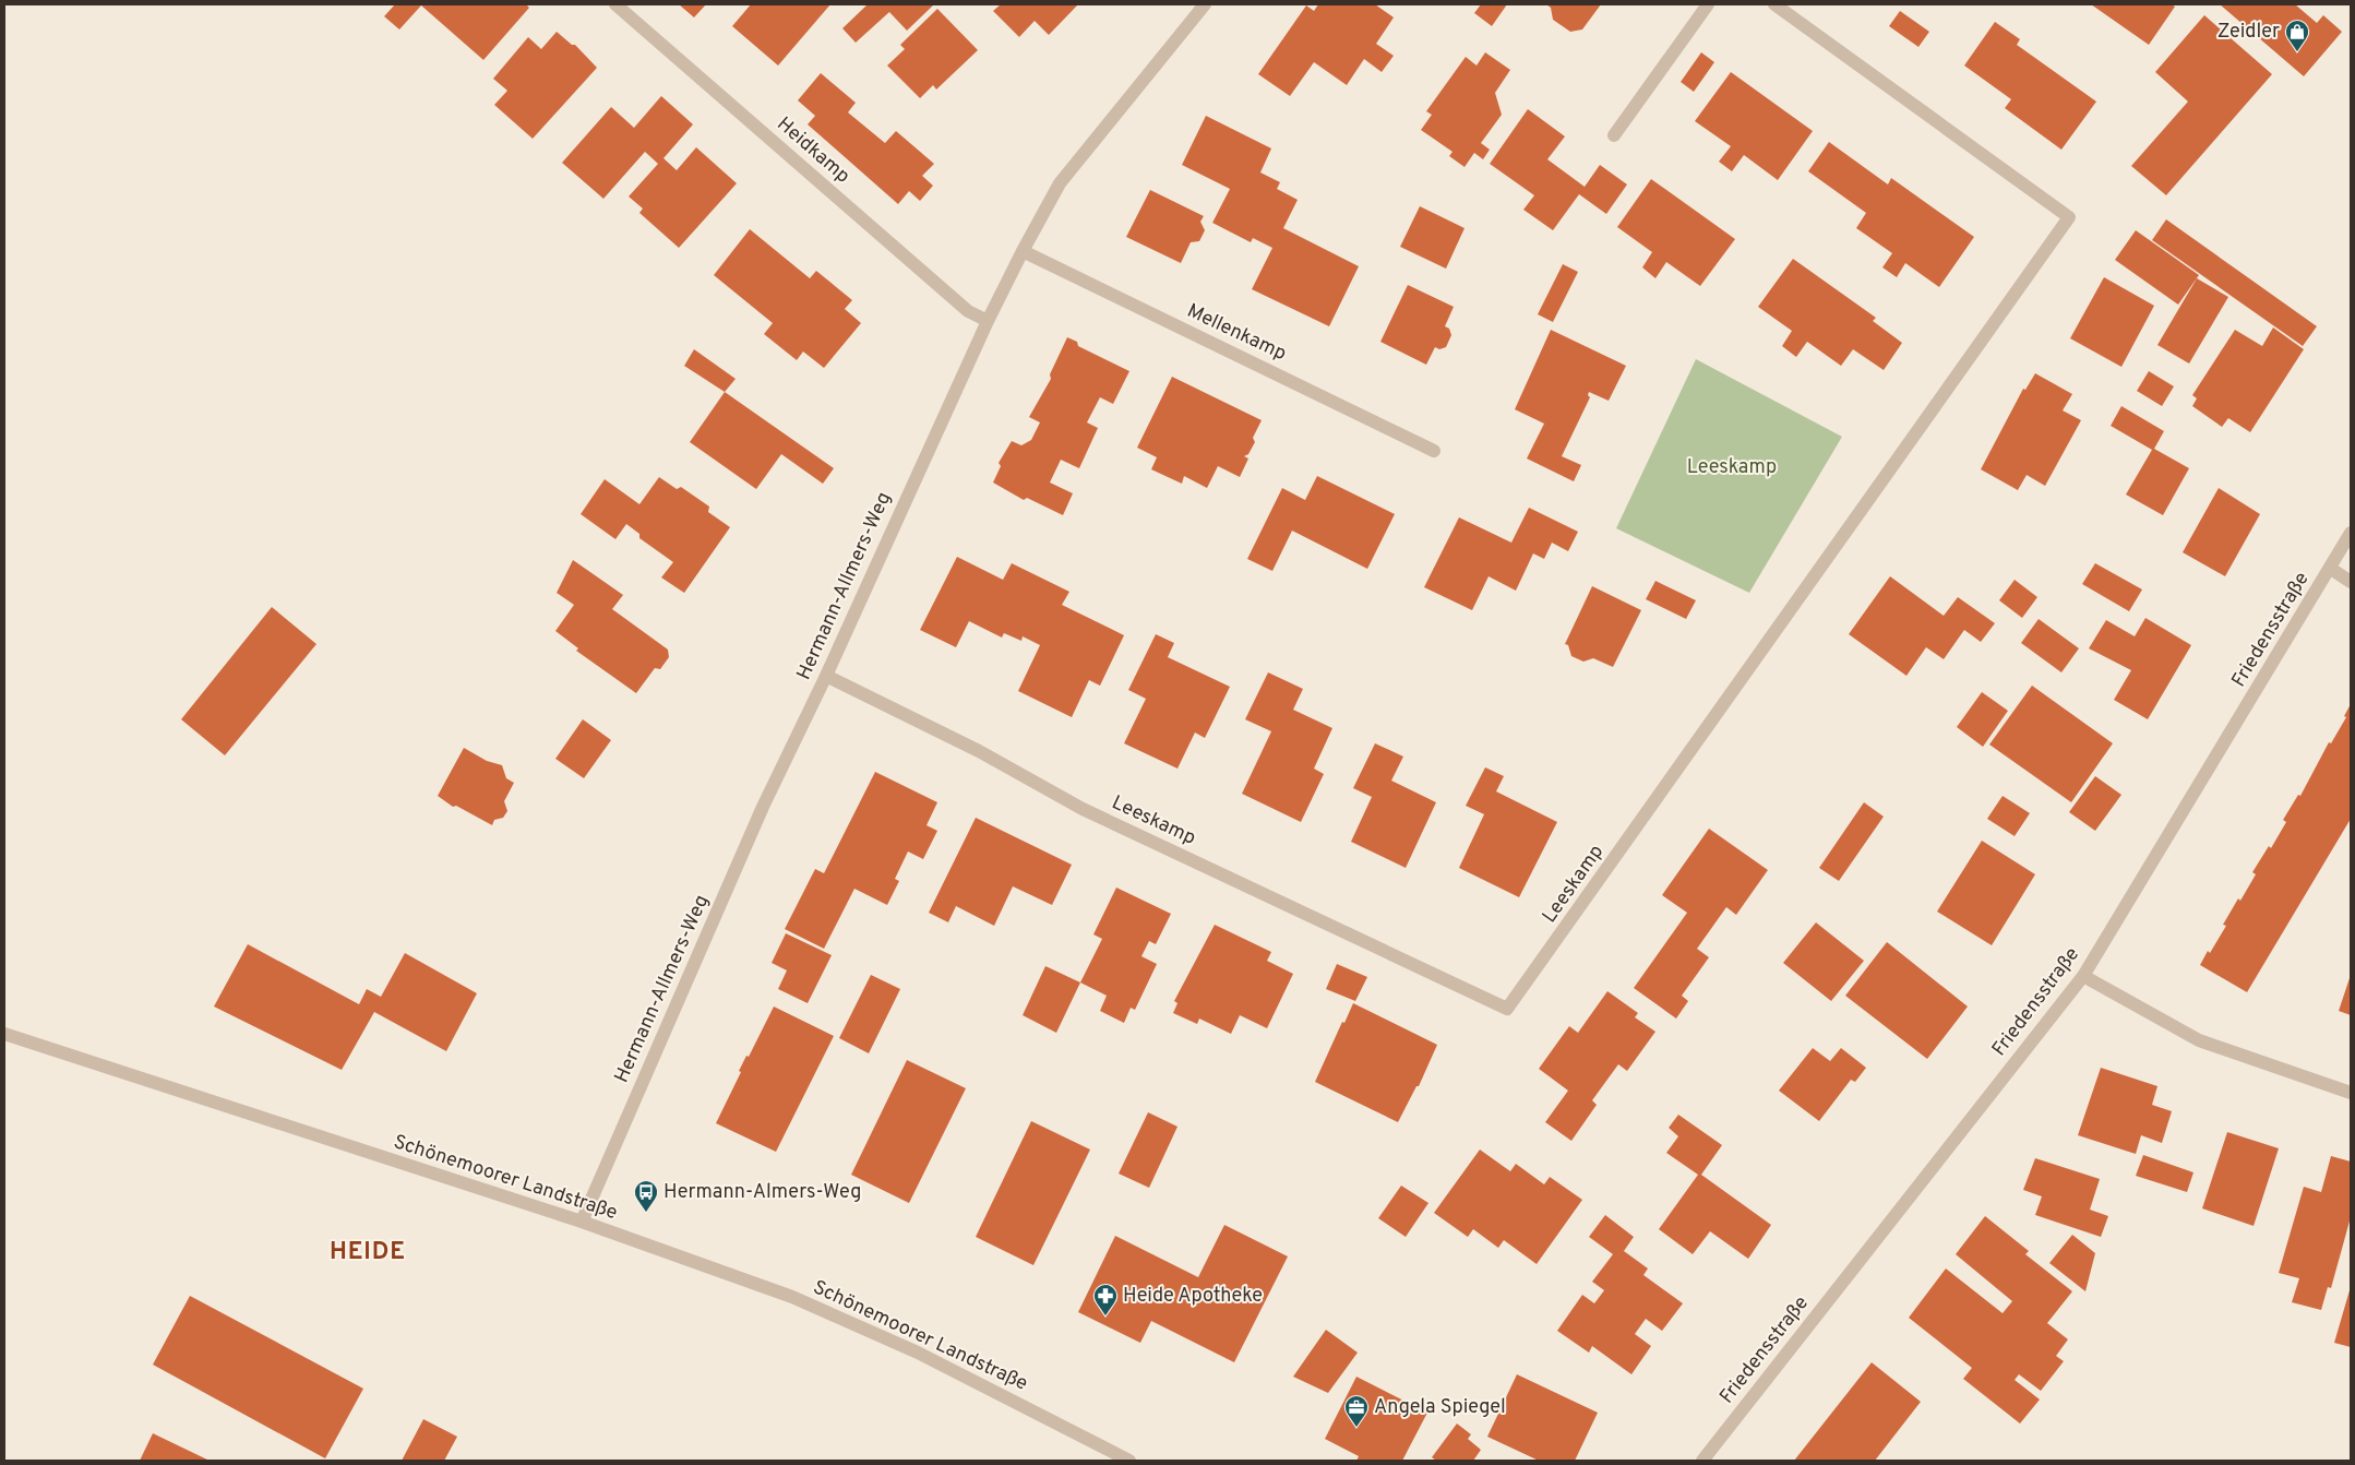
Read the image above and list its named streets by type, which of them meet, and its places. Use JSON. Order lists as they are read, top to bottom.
{
  "streets": {
    "street": [
      "Heidkamp",
      "Mellenkamp",
      "Hermann-Allmers-Weg",
      "Friedensstraße",
      "Leeskamp",
      "Schönemoorer Landstraße"
    ]
  },
  "crossings": [
    ["Heidkamp", "Hermann-Allmers-Weg"],
    ["Mellenkamp", "Hermann-Allmers-Weg"],
    ["Hermann-Allmers-Weg", "Leeskamp"],
    ["Hermann-Allmers-Weg", "Schönemoorer Landstraße"]
  ],
  "districts": ["HEIDE"],
  "parks": ["Leeskamp"],
  "places": {
    "shop": ["Zeidler"],
    "bus stop": ["Hermann-Almers-Weg"],
    "pharmacy": ["Heide Apotheke"],
    "office": ["Angela Spiegel"]
  }
}
